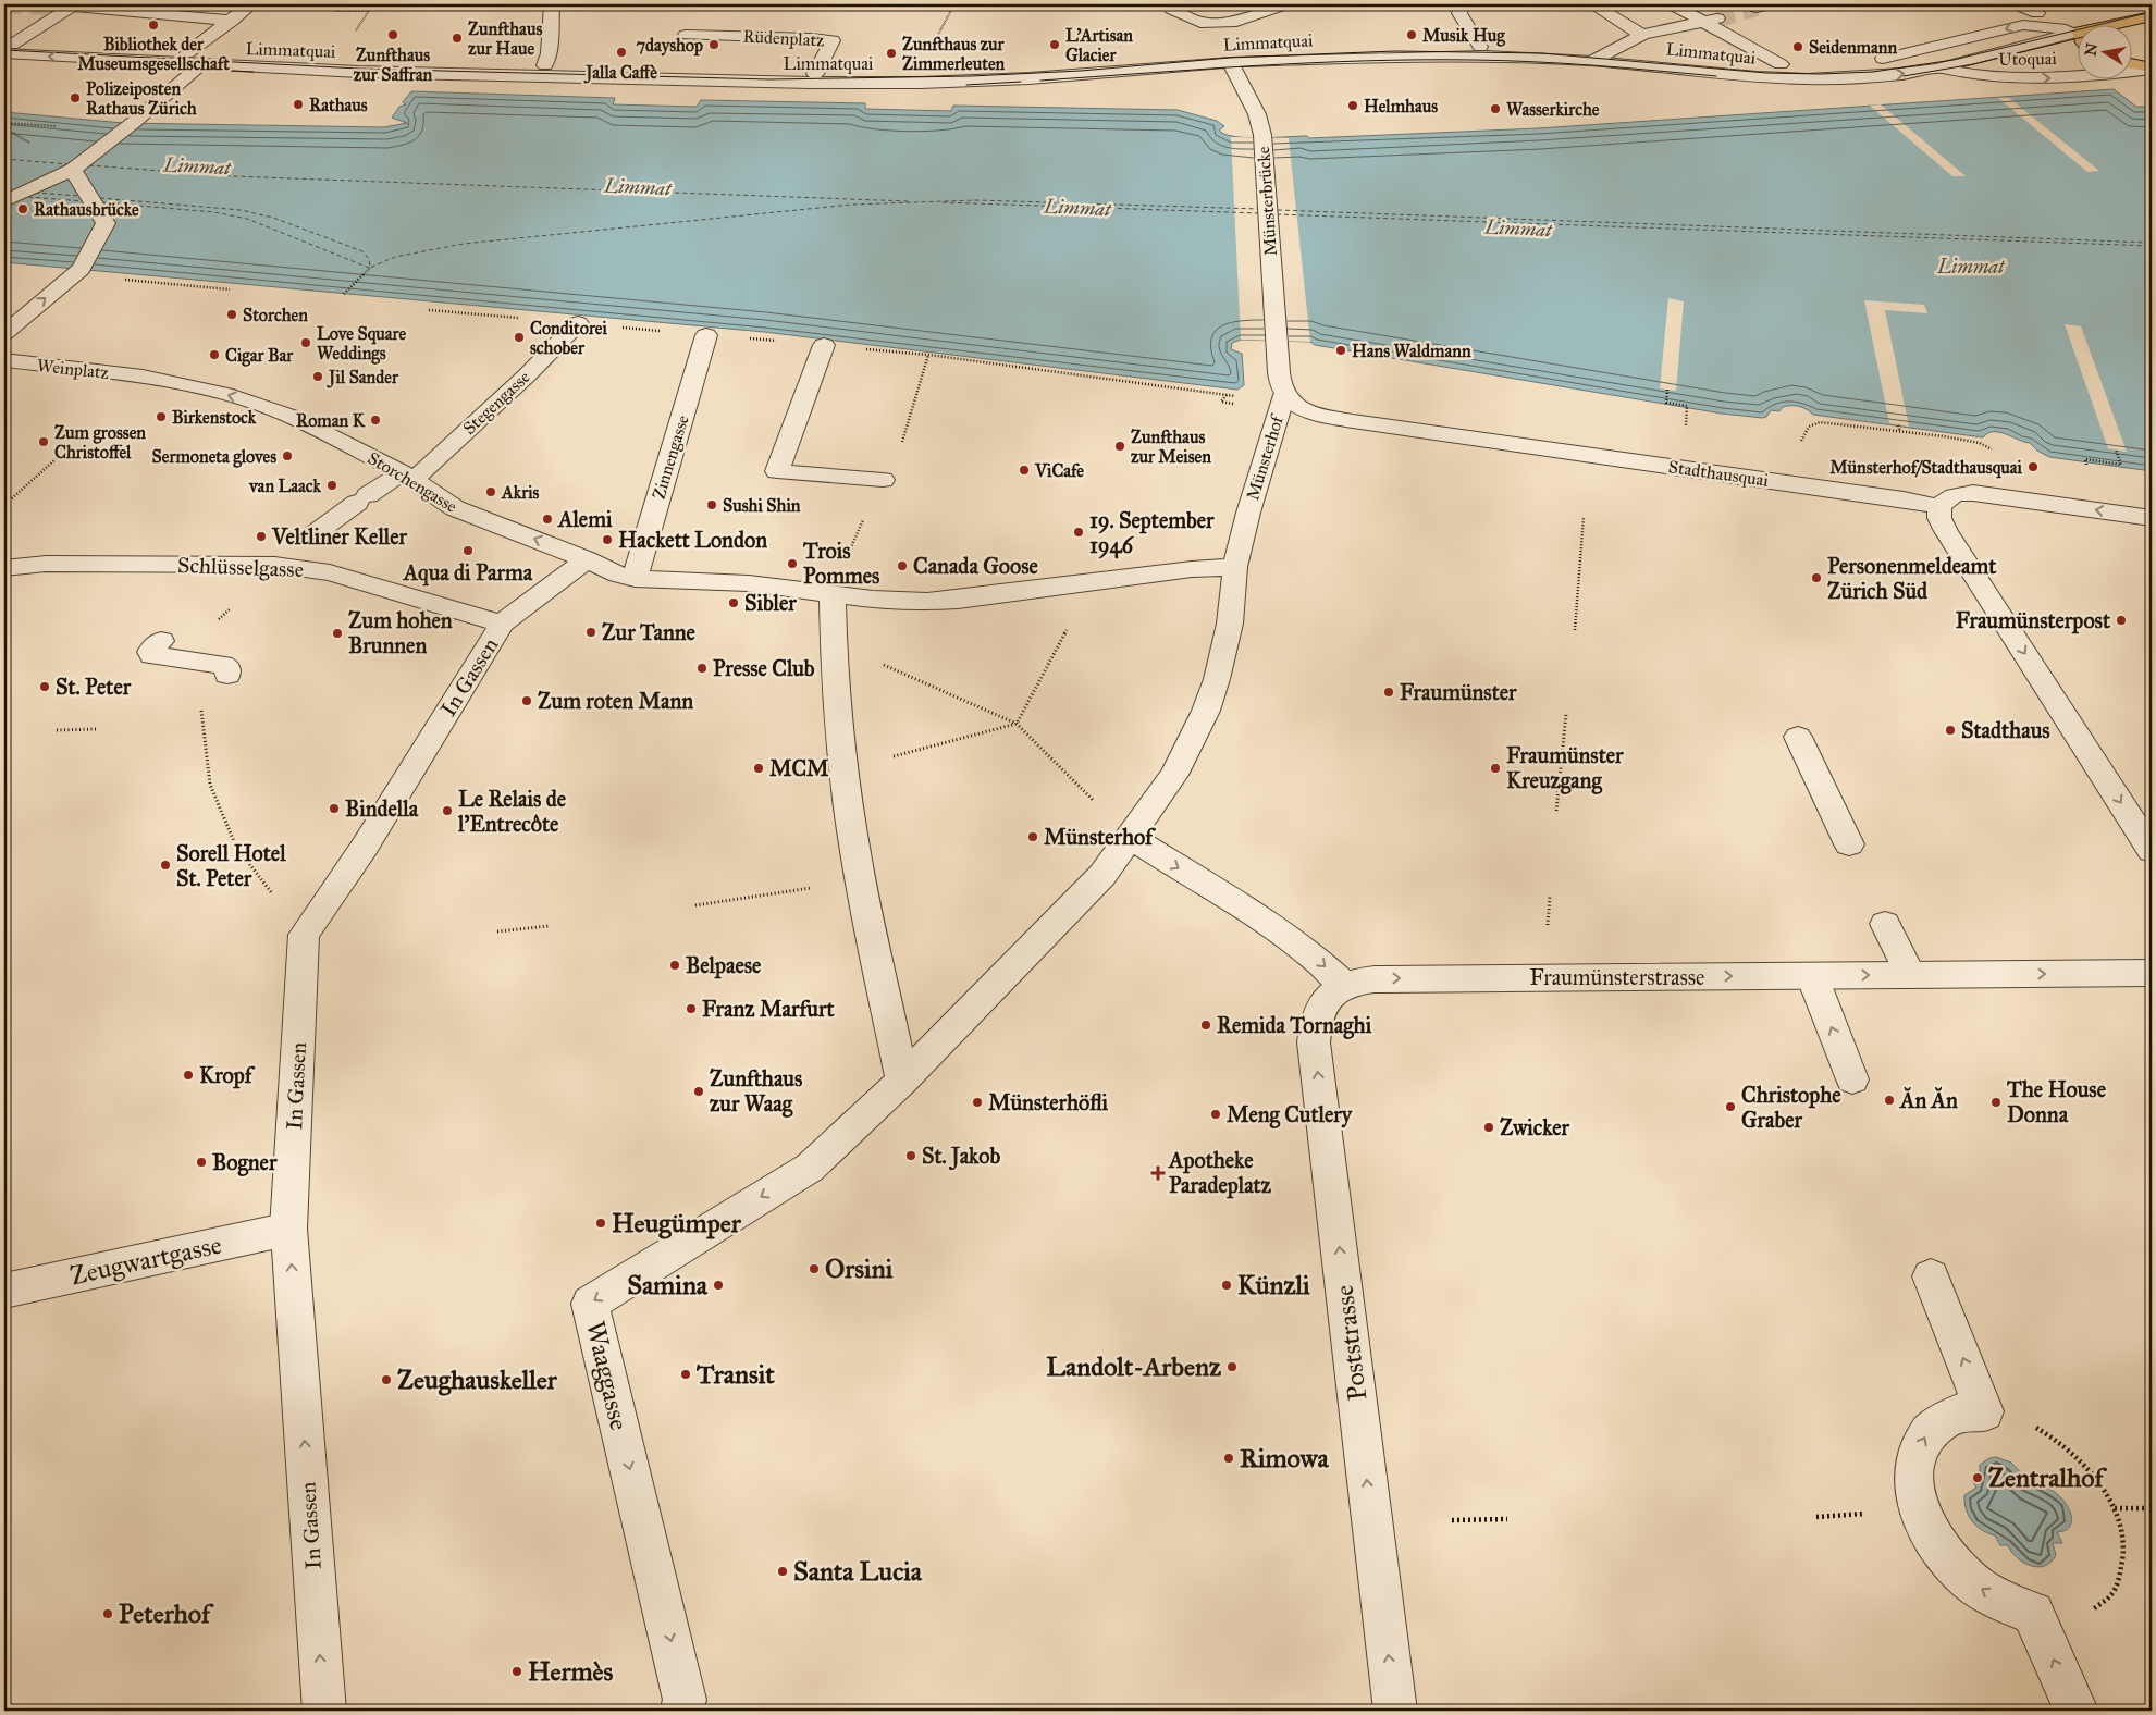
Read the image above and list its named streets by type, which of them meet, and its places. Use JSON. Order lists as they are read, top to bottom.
{
  "streets": {
    "main road": ["Limmatquai", "Utoquai"],
    "street": [
      "Rüdenplatz",
      "Münsterbrücke",
      "Weinplatz",
      "Stegengasse",
      "Zinnengasse",
      "Münsterhof",
      "Stadthausquai",
      "Storchengasse",
      "Schlüsselgasse",
      "In Gassen",
      "Fraumünsterstrasse",
      "Zeugwartgasse",
      "Poststrasse",
      "Waaggasse"
    ]
  },
  "crossings": [
    ["Rüdenplatz", "Limmatquai"],
    ["Limmatquai", "Utoquai"],
    ["Limmatquai", "Münsterbrücke"],
    ["Münsterbrücke", "Münsterhof"],
    ["Weinplatz", "Storchengasse"],
    ["Stegengasse", "Storchengasse"],
    ["Stegengasse", "Schlüsselgasse"],
    ["Zinnengasse", "Storchengasse"],
    ["Münsterhof", "Stadthausquai"],
    ["Münsterhof", "Waaggasse"],
    ["Storchengasse", "In Gassen"],
    ["Schlüsselgasse", "In Gassen"],
    ["In Gassen", "Zeugwartgasse"],
    ["Fraumünsterstrasse", "Poststrasse"]
  ],
  "one_way": [
    "Storchengasse",
    "In Gassen",
    "Fraumünsterstrasse",
    "Poststrasse",
    "Waaggasse"
  ],
  "water": ["Limmat"],
  "places": {
    "other": [
      "Bibliothek der Museumsgesellschaft",
      "Zunfthaus zur Saffran",
      "Musik Hug",
      "Zunfthaus zur Haue",
      "7dayshop",
      "L'Artisan Glacier",
      "Seidenmann",
      "Jalla Caffè",
      "Zunfthaus zur Zimmerleuten",
      "Polizeiposten Rathaus Zürich",
      "Rathaus",
      "Helmhaus",
      "Wasserkirche",
      "Rathausbrücke",
      "Storchen",
      "Conditorei schober",
      "Love Square Weddings",
      "Hans Waldmann",
      "Cigar Bar",
      "Jil Sander",
      "Birkenstock",
      "Roman K",
      "Zum grossen Christoffel",
      "Zunfthaus zur Meisen",
      "Sermoneta gloves",
      "Münsterhof/Stadthausquai",
      "ViCafe",
      "van Laack",
      "Akris",
      "Sushi Shin",
      "Alemi",
      "19. September 1946",
      "Veltliner Keller",
      "Hackett London",
      "Aqua di Parma",
      "Trois Pommes",
      "Canada Goose",
      "Personenmeldeamt Zürich Süd",
      "Sibler",
      "Fraumünsterpost",
      "Zur Tanne",
      "Zum hohen Brunnen",
      "Presse Club",
      "St. Peter",
      "Fraumünster",
      "Zum roten Mann",
      "Stadthaus",
      "MCM",
      "Fraumünster Kreuzgang",
      "Bindella",
      "Le Relais de l'Entrecôte",
      "Münsterhof",
      "Sorell Hotel St. Peter",
      "Belpaese",
      "Franz Marfurt",
      "Remida Tornaghi",
      "Kropf",
      "Zunfthaus zur Waag",
      "Ăn Ăn",
      "Münsterhöfli",
      "The House Donna",
      "Christophe Graber",
      "Meng Cutlery",
      "Zwicker",
      "St. Jakob",
      "Bogner",
      "Heugümper",
      "Orsini",
      "Samina",
      "Künzli",
      "Landolt-Arbenz",
      "Transit",
      "Zeughauskeller",
      "Rimowa",
      "Zentralhof",
      "Santa Lucia",
      "Peterhof",
      "Hermès"
    ],
    "health": ["Apotheke Paradeplatz"]
  },
  "north": "left"
}
